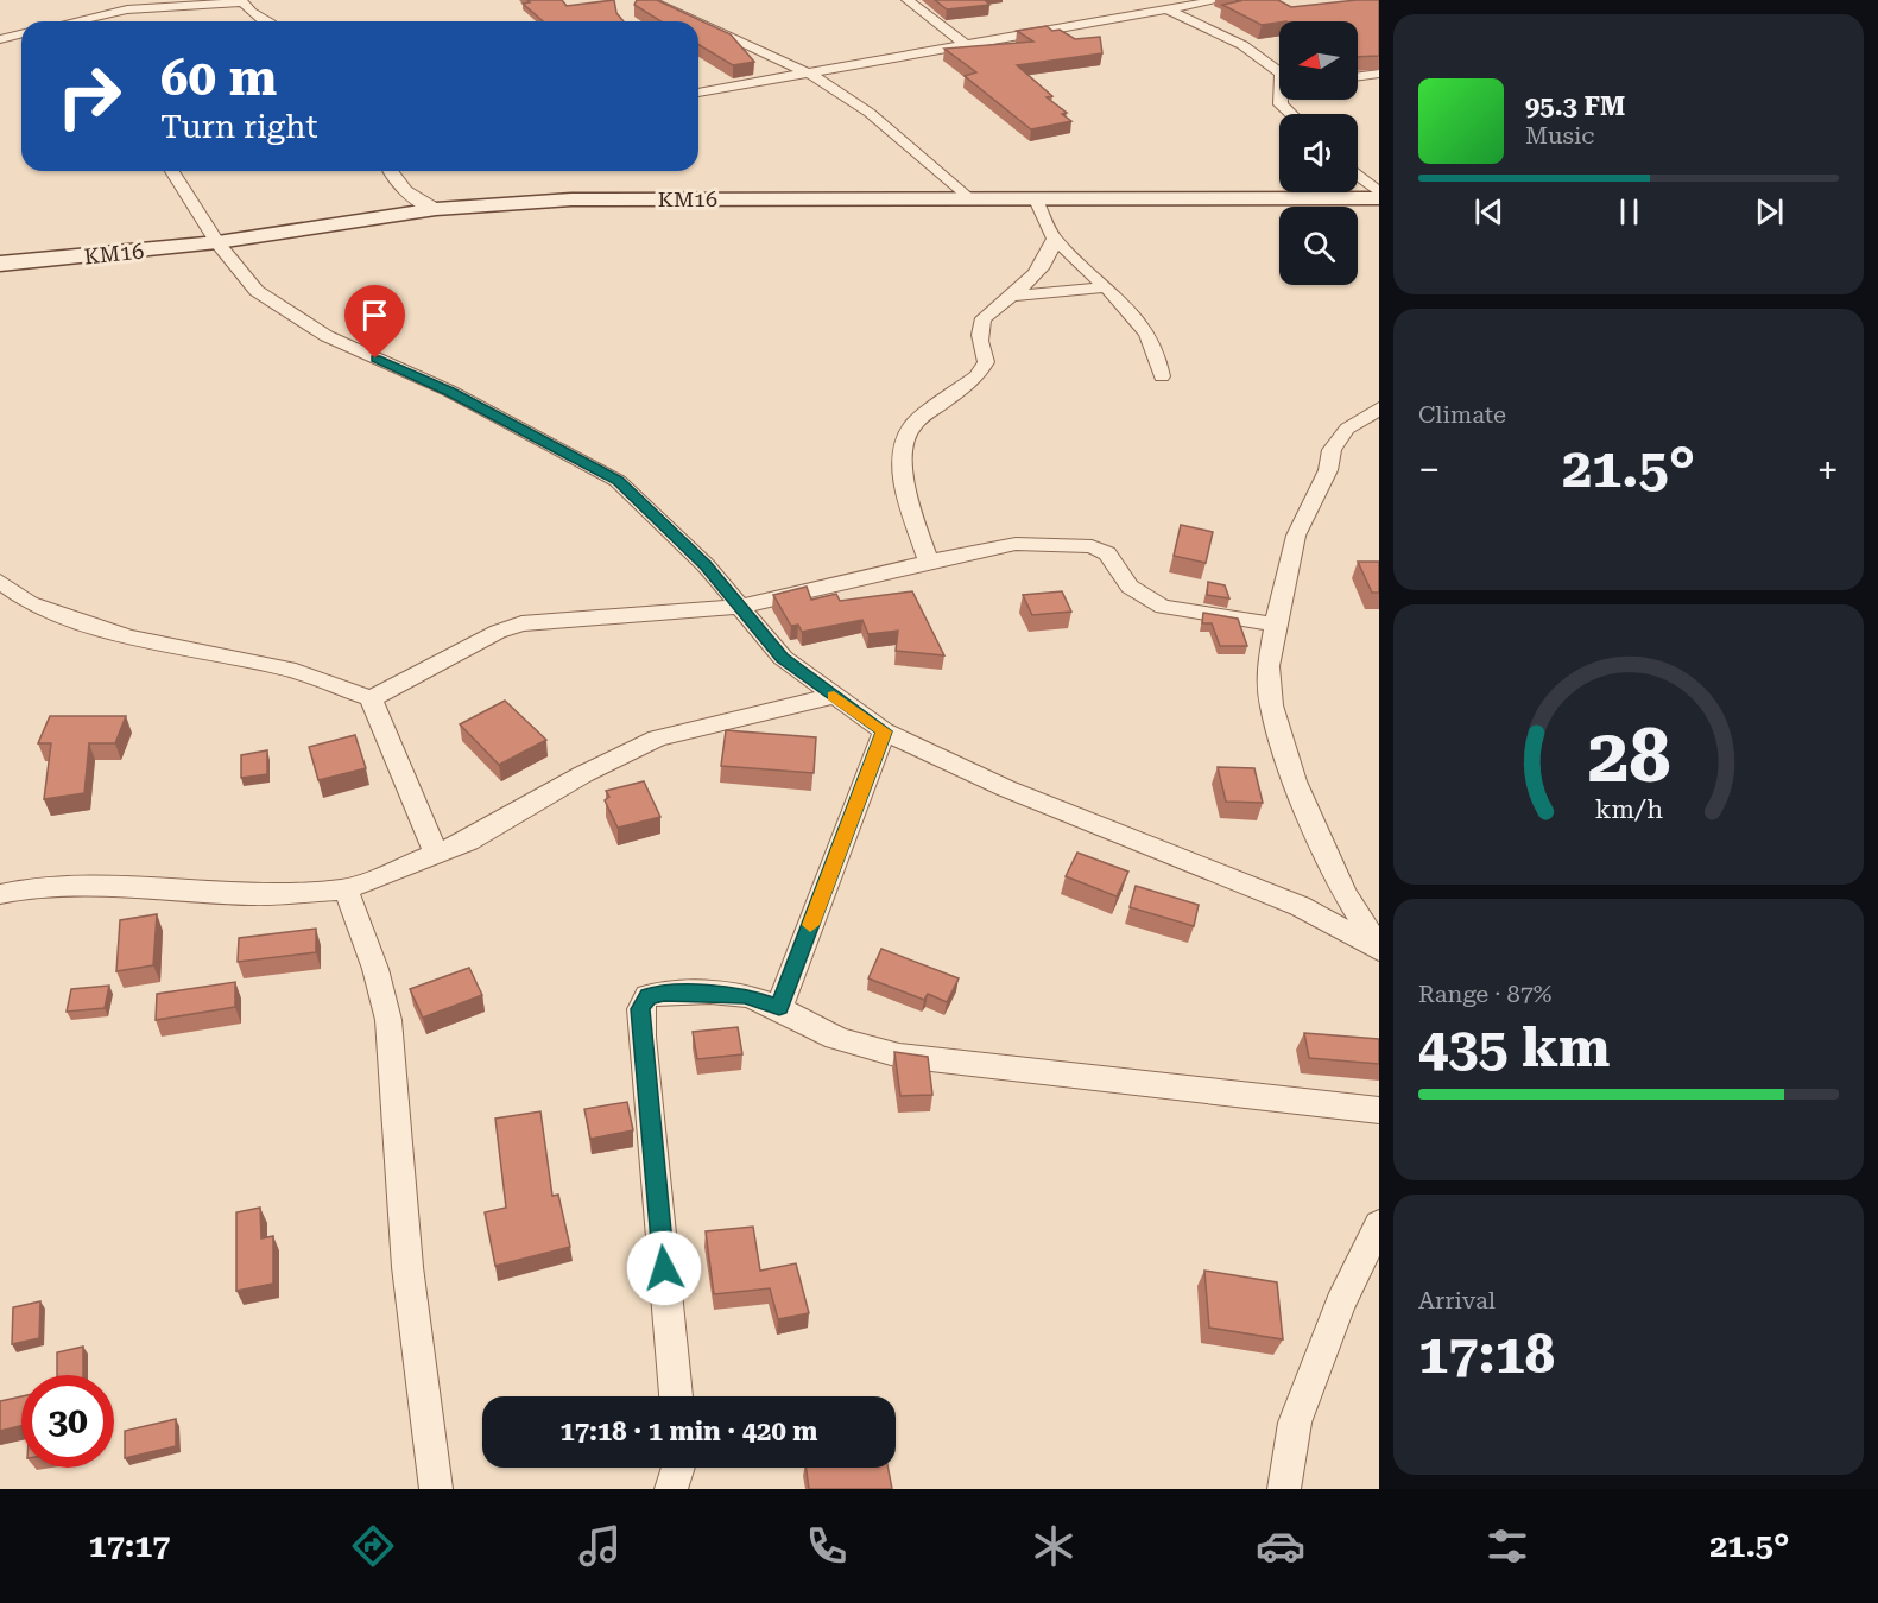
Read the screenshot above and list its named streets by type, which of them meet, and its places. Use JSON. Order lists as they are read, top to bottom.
{
  "streets": {
    "street": ["KM16"]
  },
  "north": "left",
  "page": {
    "turn": ["60 m", "Turn right"],
    "song": ["95.3 FM", "Music"],
    "tile": [
      "Climate",
      ["Range · 87%", "435 km"],
      ["Arrival", "17:18"]
    ],
    "heat": ["−", "21.5°", "+"],
    "limit": "30",
    "trip": "17:18 · 1 min · 420 m",
    "tabs": ["17:17", "21.5°"],
    "gauge": ["28", "km/h"]
  }
}
